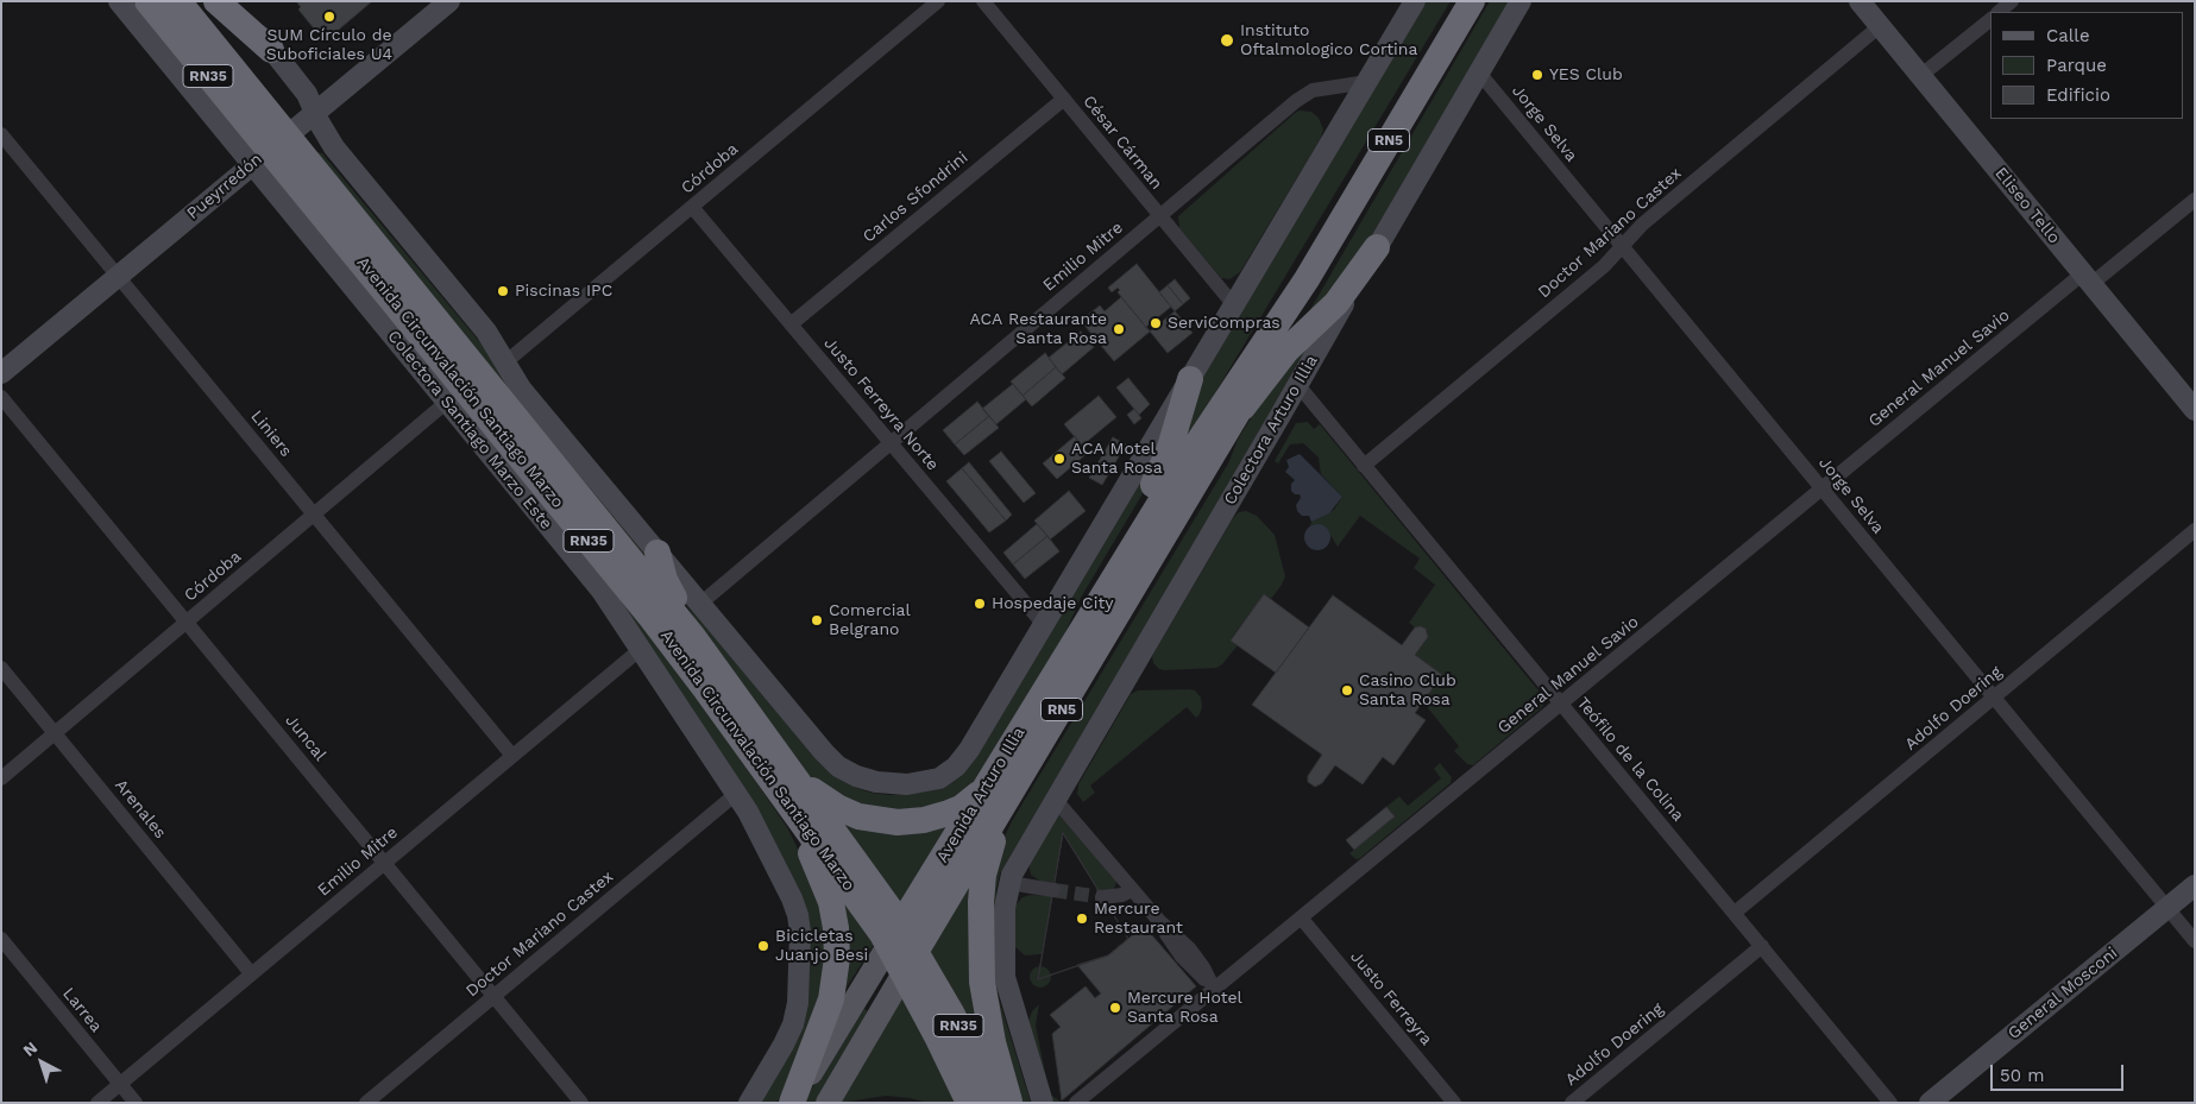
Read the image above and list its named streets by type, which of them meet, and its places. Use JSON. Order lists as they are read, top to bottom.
{
  "streets": {
    "highway": [
      "RN35",
      "RN5",
      "Avenida Circunvalación Santiago Marzo",
      "Avenida Arturo Illia"
    ],
    "street": [
      "Jorge Selva",
      "César Cárman",
      "Córdoba",
      "Pueyrredón",
      "Carlos Sfondrini",
      "Eliseo Tello",
      "Doctor Mariano Castex",
      "Emilio Mitre",
      "General Manuel Savio",
      "Justo Ferreyra Norte",
      "Colectora Santiago Marzo Este",
      "Colectora Arturo Illia",
      "Liniers",
      "Adolfo Doering",
      "Juncal",
      "Teófilo de la Colina",
      "Arenales",
      "General Mosconi",
      "Justo Ferreyra",
      "Larrea"
    ]
  },
  "crossings": [
    ["Jorge Selva", "Doctor Mariano Castex"],
    ["Jorge Selva", "General Manuel Savio"],
    ["Jorge Selva", "Colectora Arturo Illia"],
    ["Jorge Selva", "Adolfo Doering"],
    ["Jorge Selva", "General Mosconi"],
    ["César Cárman", "Carlos Sfondrini"],
    ["César Cárman", "Emilio Mitre"],
    ["Córdoba", "Justo Ferreyra Norte"],
    ["Córdoba", "Colectora Santiago Marzo Este"],
    ["Córdoba", "Liniers"],
    ["Córdoba", "Juncal"],
    ["Córdoba", "Arenales"],
    ["Pueyrredón", "Avenida Circunvalación Santiago Marzo"],
    ["Pueyrredón", "Colectora Santiago Marzo Este"],
    ["Pueyrredón", "Liniers"],
    ["Carlos Sfondrini", "Justo Ferreyra Norte"],
    ["Eliseo Tello", "Doctor Mariano Castex"],
    ["Eliseo Tello", "General Manuel Savio"],
    ["Doctor Mariano Castex", "Colectora Santiago Marzo Este"],
    ["Doctor Mariano Castex", "Juncal"],
    ["Doctor Mariano Castex", "Teófilo de la Colina"],
    ["Emilio Mitre", "Justo Ferreyra Norte"],
    ["Emilio Mitre", "Colectora Santiago Marzo Este"],
    ["Emilio Mitre", "Liniers"],
    ["Emilio Mitre", "Juncal"],
    ["Emilio Mitre", "Arenales"],
    ["Emilio Mitre", "Larrea"],
    ["General Manuel Savio", "Teófilo de la Colina"],
    ["General Manuel Savio", "Justo Ferreyra"],
    ["Avenida Circunvalación Santiago Marzo", "Colectora Santiago Marzo Este"],
    ["Avenida Circunvalación Santiago Marzo", "Avenida Arturo Illia"],
    ["Colectora Arturo Illia", "Teófilo de la Colina"],
    ["Adolfo Doering", "Teófilo de la Colina"]
  ],
  "places": [
    "SUM Círculo de Suboficiales U4",
    "Instituto Oftalmologico Cortina",
    "YES Club",
    "Piscinas IPC",
    "ServiCompras",
    "ACA Restaurante Santa Rosa",
    "ACA Motel Santa Rosa",
    "Hospedaje City",
    "Comercial Belgrano",
    "Casino Club Santa Rosa",
    "Mercure Restaurant",
    "Bicicletas Juanjo Besi",
    "Mercure Hotel Santa Rosa"
  ],
  "legend": ["Calle", "Parque", "Edificio"],
  "scale_bar": "50 m",
  "north": "top left"
}
